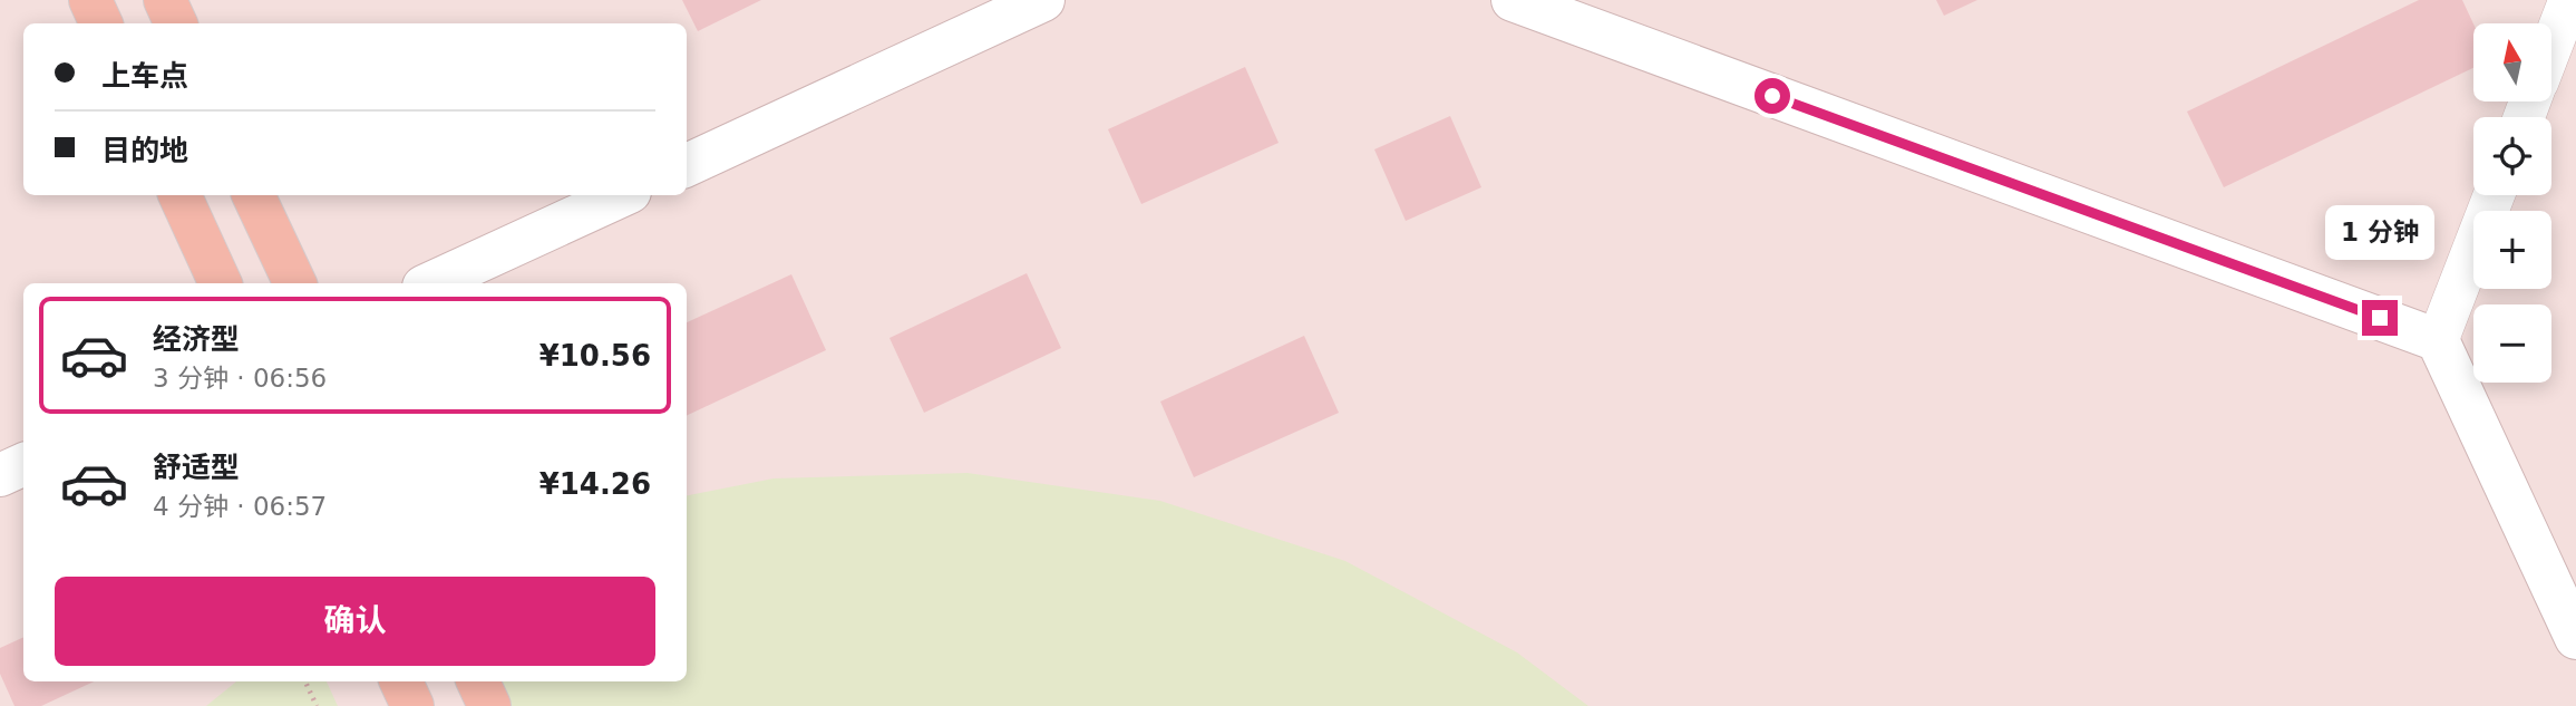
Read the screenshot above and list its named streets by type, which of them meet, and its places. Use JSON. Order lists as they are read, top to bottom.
{
  "north": "top",
  "page": {
    "map_buttons": ["+", "−"],
    "banner": ["上车点", "目的地"],
    "bubble": "1 分钟",
    "list": [
      {
        "name": "经济型",
        "note": "3 分钟 · 06:56",
        "value": "¥10.56"
      },
      {
        "name": "舒适型",
        "note": "4 分钟 · 06:57",
        "value": "¥14.26"
      }
    ],
    "buttons": "确认"
  }
}
